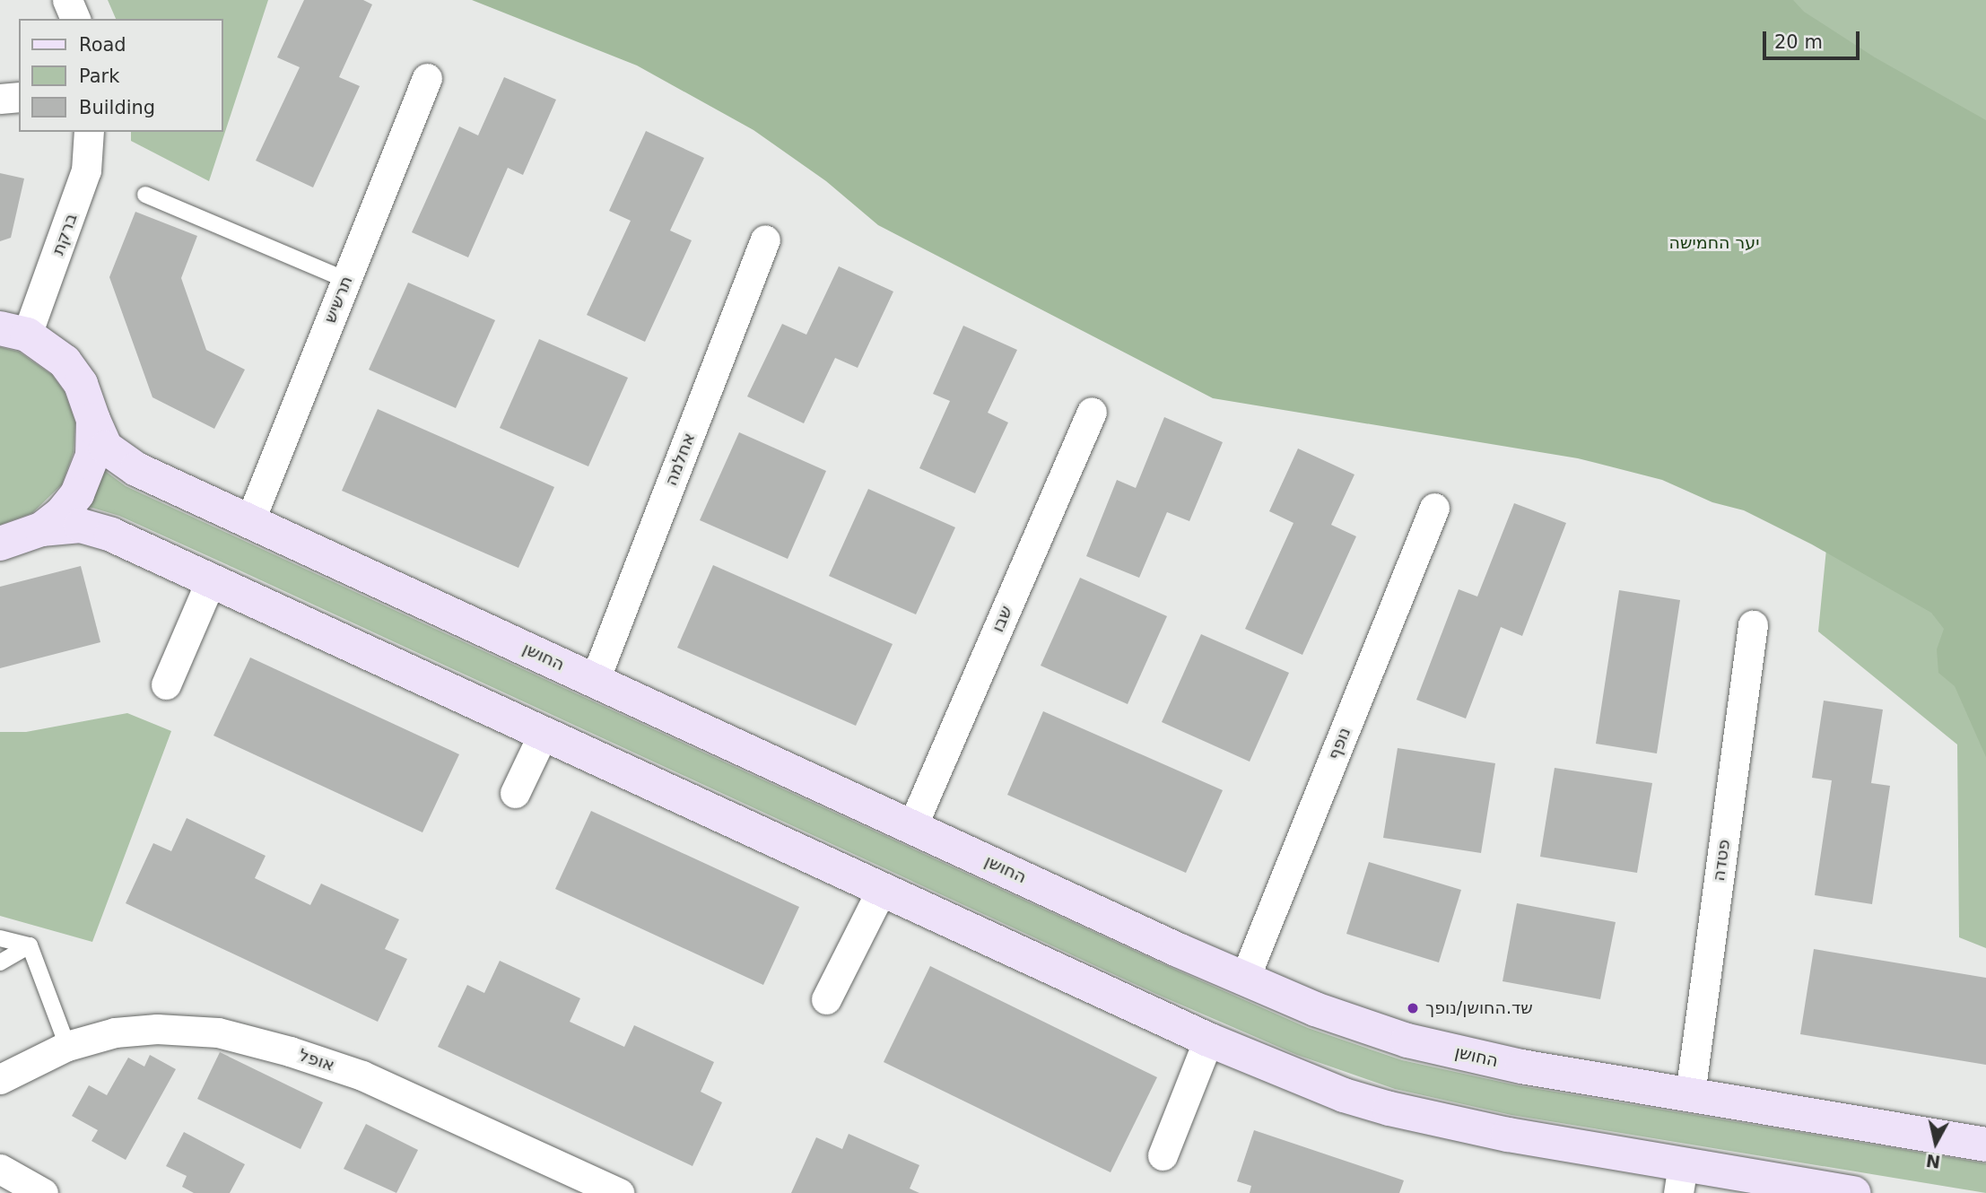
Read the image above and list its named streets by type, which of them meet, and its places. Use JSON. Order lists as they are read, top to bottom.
{
  "streets": {
    "street": [
      "ברקת",
      "תרשיש",
      "אחלמה",
      "שבו",
      "החושן",
      "נופף",
      "פטדה",
      "אופל"
    ]
  },
  "crossings": [
    ["תרשיש", "החושן"],
    ["אחלמה", "החושן"],
    ["שבו", "החושן"],
    ["החושן", "נופף"],
    ["החושן", "פטדה"]
  ],
  "parks": ["יער החמישה"],
  "places": ["שד.החושן/נופך"],
  "legend": ["Road", "Park", "Building"],
  "scale_bar": "20 m",
  "north": "bottom"
}
